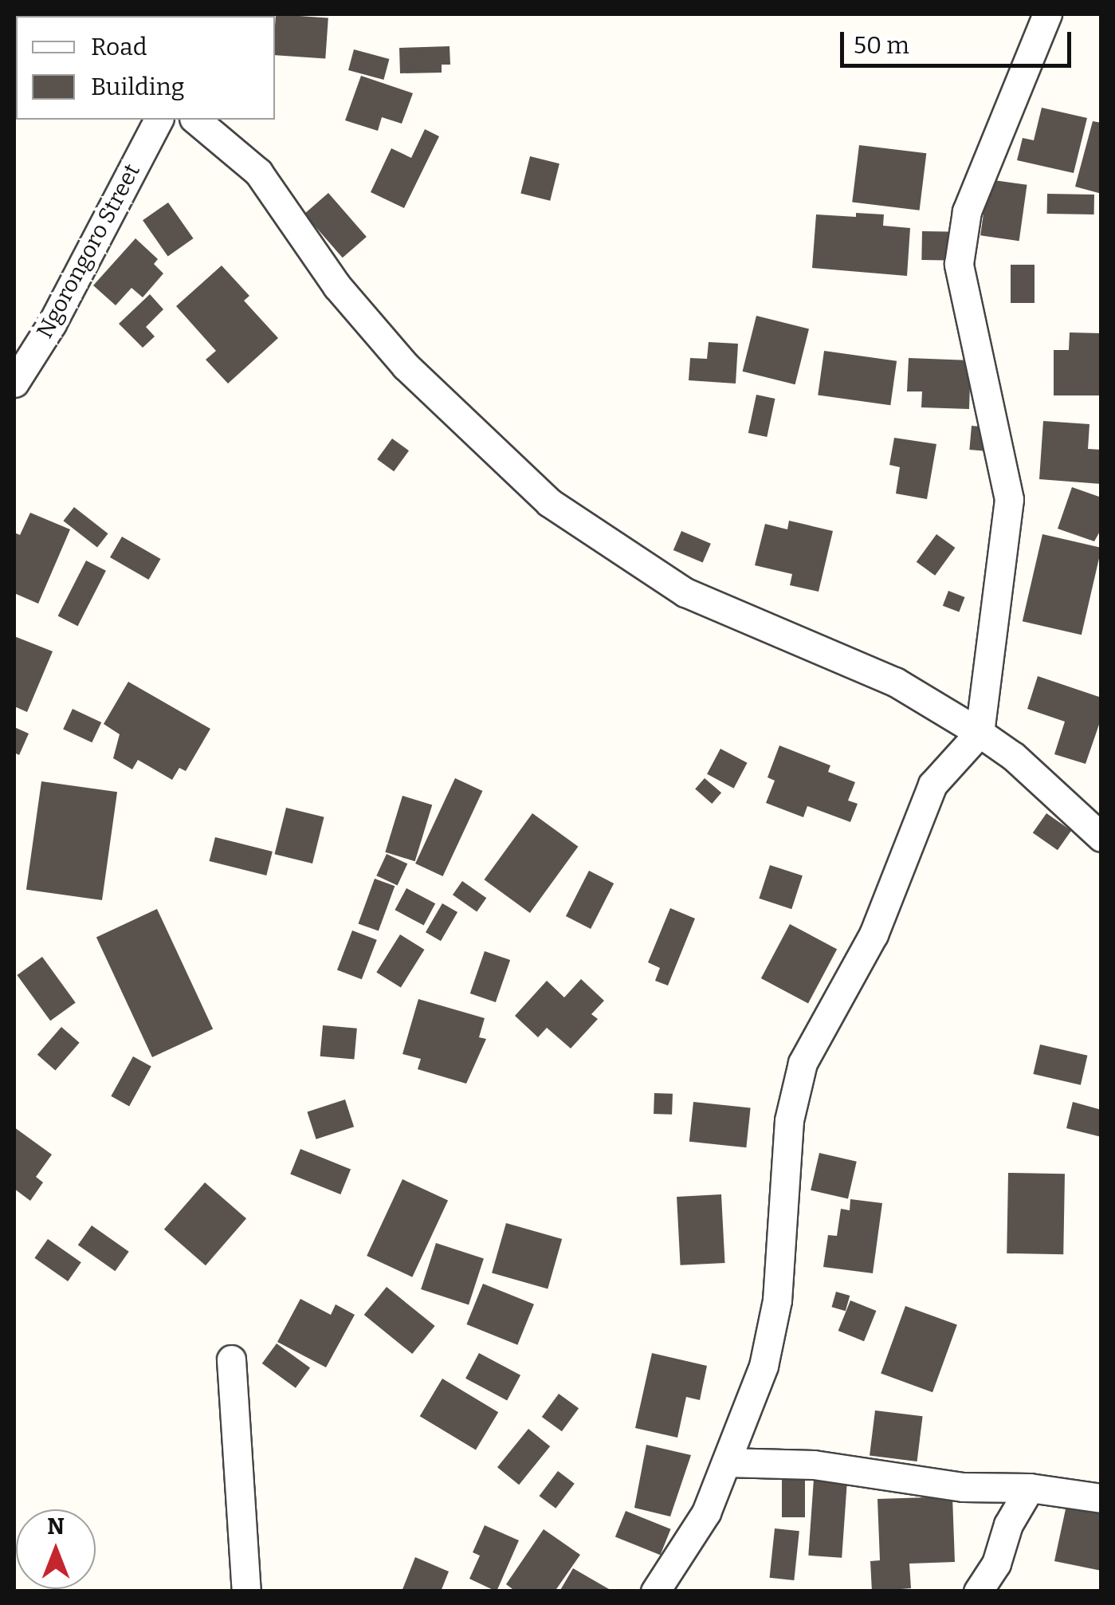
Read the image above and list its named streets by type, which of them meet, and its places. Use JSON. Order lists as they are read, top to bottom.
{
  "streets": {
    "street": ["Ngorongoro Street"]
  },
  "legend": ["Road", "Building"],
  "scale_bar": "50 m",
  "north": "top"
}
